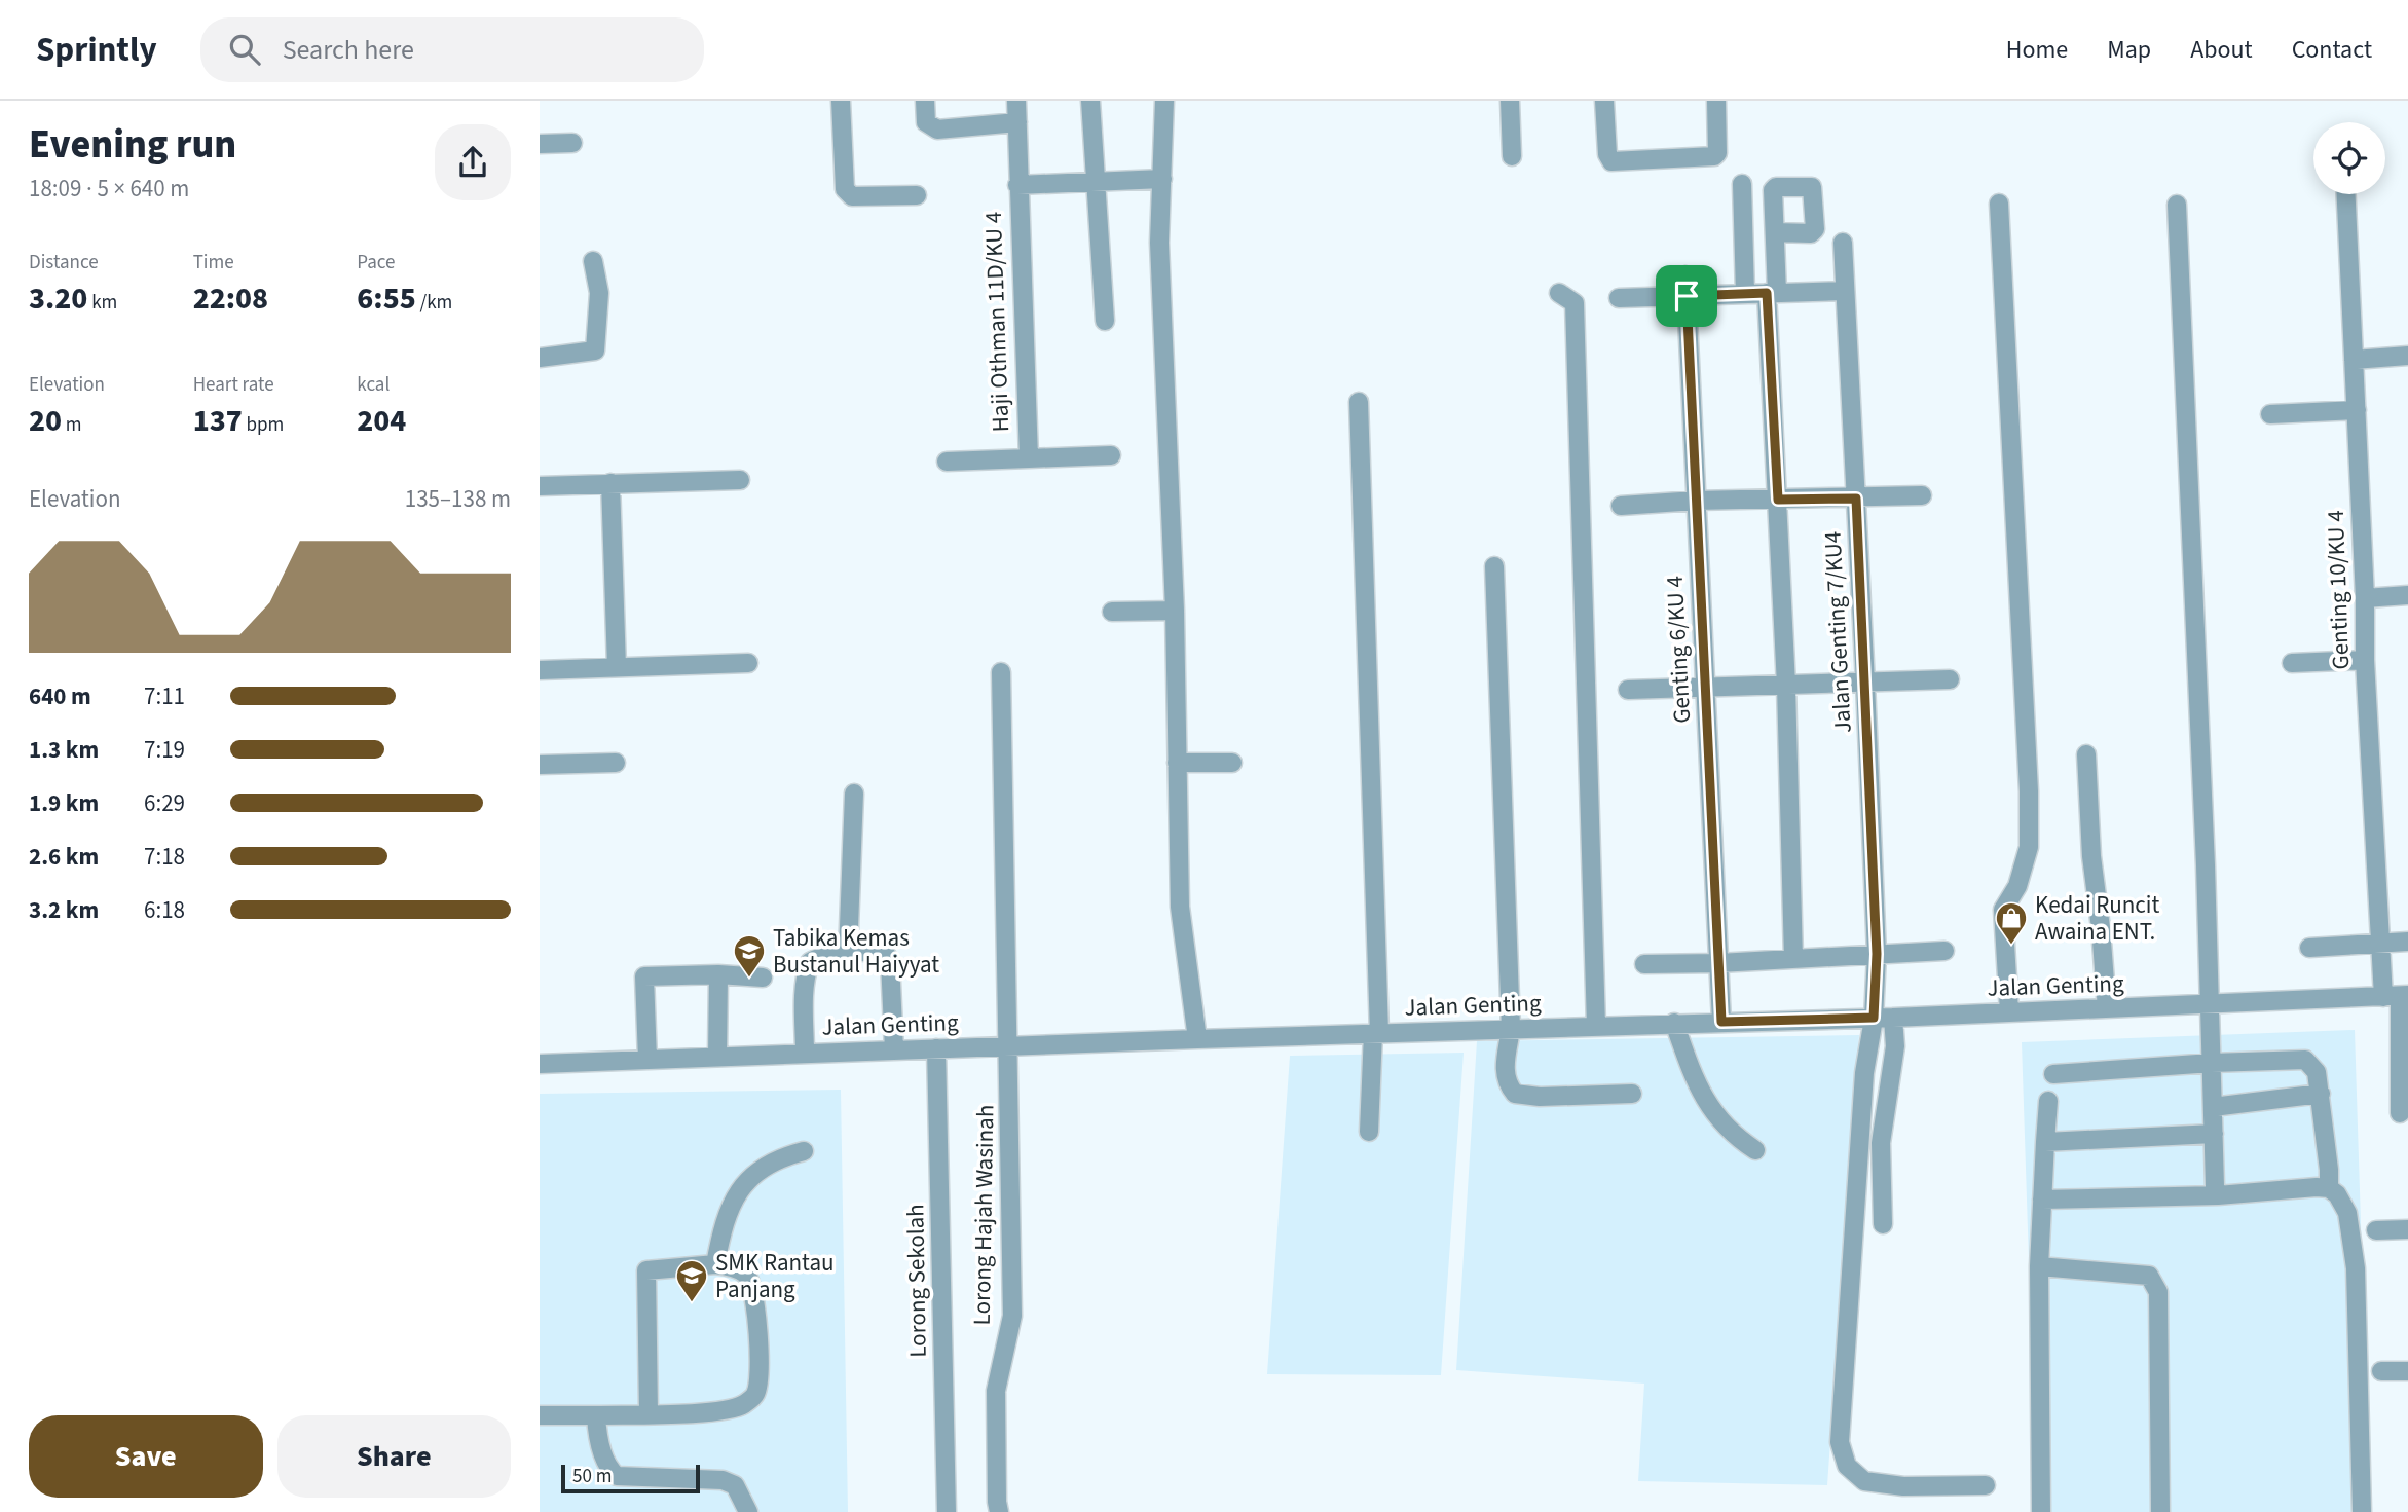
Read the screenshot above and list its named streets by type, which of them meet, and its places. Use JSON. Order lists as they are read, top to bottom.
{
  "streets": {
    "street": [
      "Haji Othman 11D/KU 4",
      "Genting 10/KU 4",
      "Jalan Genting 7/KU4",
      "Genting 6/KU 4",
      "Jalan Genting",
      "Lorong Hajah Wasinah",
      "Lorong Sekolah"
    ]
  },
  "crossings": [
    ["Genting 10/KU 4", "Jalan Genting"],
    ["Jalan Genting 7/KU4", "Jalan Genting"],
    ["Genting 6/KU 4", "Jalan Genting"],
    ["Jalan Genting", "Lorong Hajah Wasinah"],
    ["Jalan Genting", "Lorong Sekolah"]
  ],
  "places": {
    "shop": ["Kedai Runcit Awaina ENT."],
    "school or university": ["Tabika Kemas Bustanul Haiyyat", "SMK Rantau Panjang"]
  },
  "scale_bar": "50 m",
  "page": {
    "header": "Sprintly",
    "search": "Search here",
    "nav": [
      "Home",
      "Map",
      "About",
      "Contact"
    ],
    "heading": ["Evening run", "18:09 · 5 × 640 m"],
    "stats": [
      ["Distance", "3.20 km"],
      ["Time", "22:08"],
      ["Pace", "6:55 /km"],
      ["Elevation", "20 m"],
      ["Heart rate", "137 bpm"],
      ["kcal", "204"]
    ],
    "chart": ["Elevation", "135–138 m"],
    "list": [
      {
        "name": "640 m",
        "note": "7:11"
      },
      {
        "name": "1.3 km",
        "note": "7:19"
      },
      {
        "name": "1.9 km",
        "note": "6:29"
      },
      {
        "name": "2.6 km",
        "note": "7:18"
      },
      {
        "name": "3.2 km",
        "note": "6:18"
      }
    ],
    "buttons": ["Save", "Share"],
    "scale": "50 m"
  }
}
